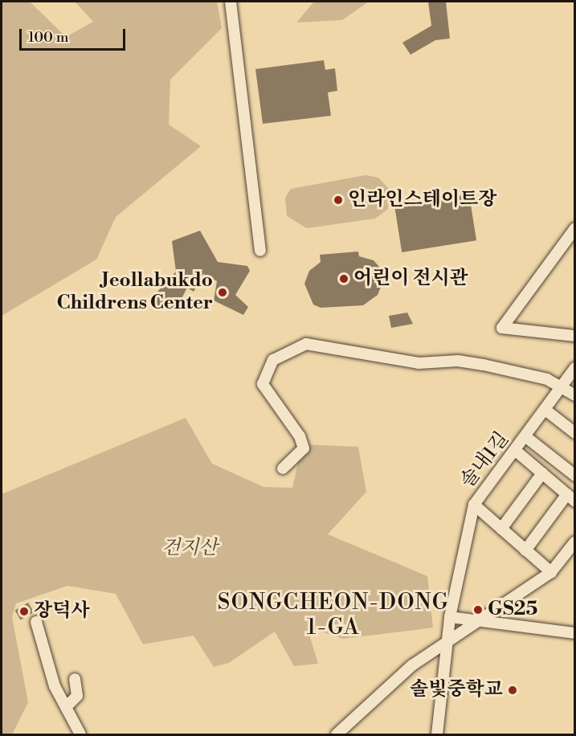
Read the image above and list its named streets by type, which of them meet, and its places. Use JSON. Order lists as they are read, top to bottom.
{
  "streets": {
    "street": ["솔내1길"]
  },
  "districts": ["SONGCHEON-DONG 1-GA"],
  "parks": ["건지산"],
  "places": [
    "인라인스테이트장",
    "어린이 전시관",
    "Jeollabukdo Childrens Center",
    "GS25",
    "장덕사",
    "솔빛중학교"
  ],
  "scale_bar": "100 m"
}
